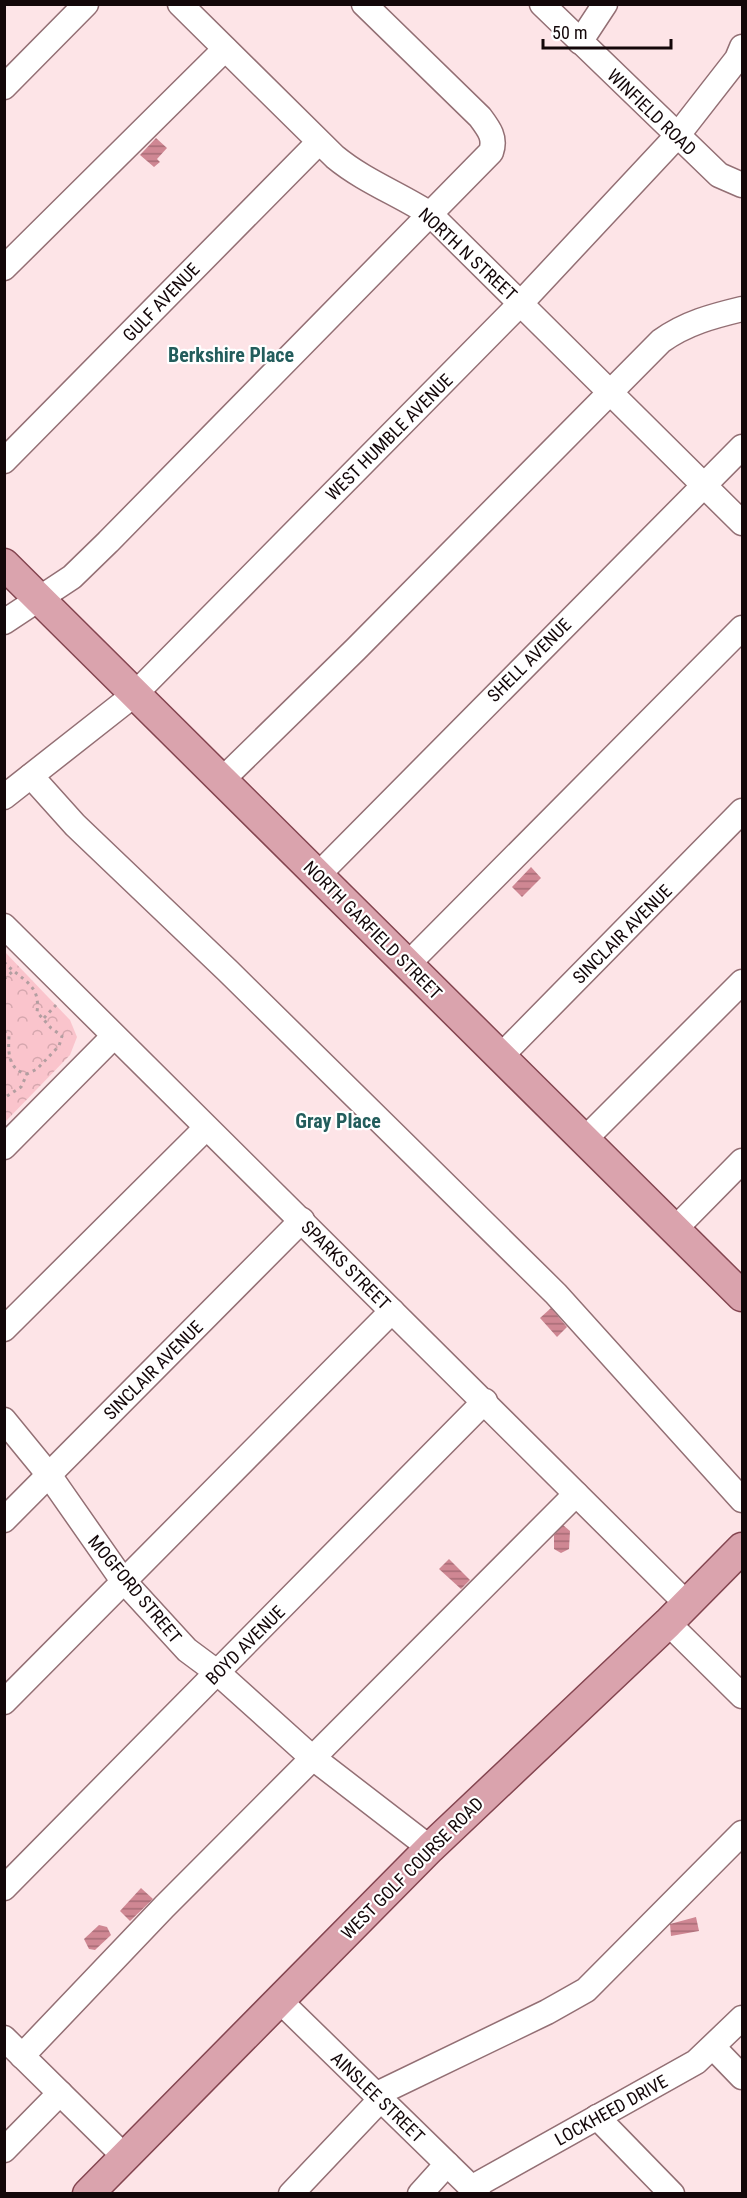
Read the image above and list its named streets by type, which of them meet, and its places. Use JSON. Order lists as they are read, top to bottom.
{
  "streets": {
    "main road": ["NORTH GARFIELD STREET", "WEST GOLF COURSE ROAD"],
    "street": [
      "WINFIELD ROAD",
      "NORTH N STREET",
      "GULF AVENUE",
      "WEST HUMBLE AVENUE",
      "SHELL AVENUE",
      "SINCLAIR AVENUE",
      "SPARKS STREET",
      "MOGFORD STREET",
      "BOYD AVENUE",
      "AINSLEE STREET",
      "LOCKHEED DRIVE"
    ]
  },
  "crossings": [
    ["WINFIELD ROAD", "WEST HUMBLE AVENUE"],
    ["NORTH N STREET", "GULF AVENUE"],
    ["NORTH N STREET", "WEST HUMBLE AVENUE"],
    ["NORTH N STREET", "SHELL AVENUE"],
    ["WEST HUMBLE AVENUE", "NORTH GARFIELD STREET"],
    ["SHELL AVENUE", "NORTH GARFIELD STREET"],
    ["NORTH GARFIELD STREET", "SINCLAIR AVENUE"],
    ["SINCLAIR AVENUE", "SPARKS STREET"],
    ["SINCLAIR AVENUE", "MOGFORD STREET"],
    ["SPARKS STREET", "BOYD AVENUE"],
    ["SPARKS STREET", "WEST GOLF COURSE ROAD"],
    ["MOGFORD STREET", "BOYD AVENUE"],
    ["MOGFORD STREET", "WEST GOLF COURSE ROAD"],
    ["WEST GOLF COURSE ROAD", "AINSLEE STREET"],
    ["AINSLEE STREET", "LOCKHEED DRIVE"]
  ],
  "districts": ["Berkshire Place", "Gray Place"],
  "scale_bar": "50 m"
}
